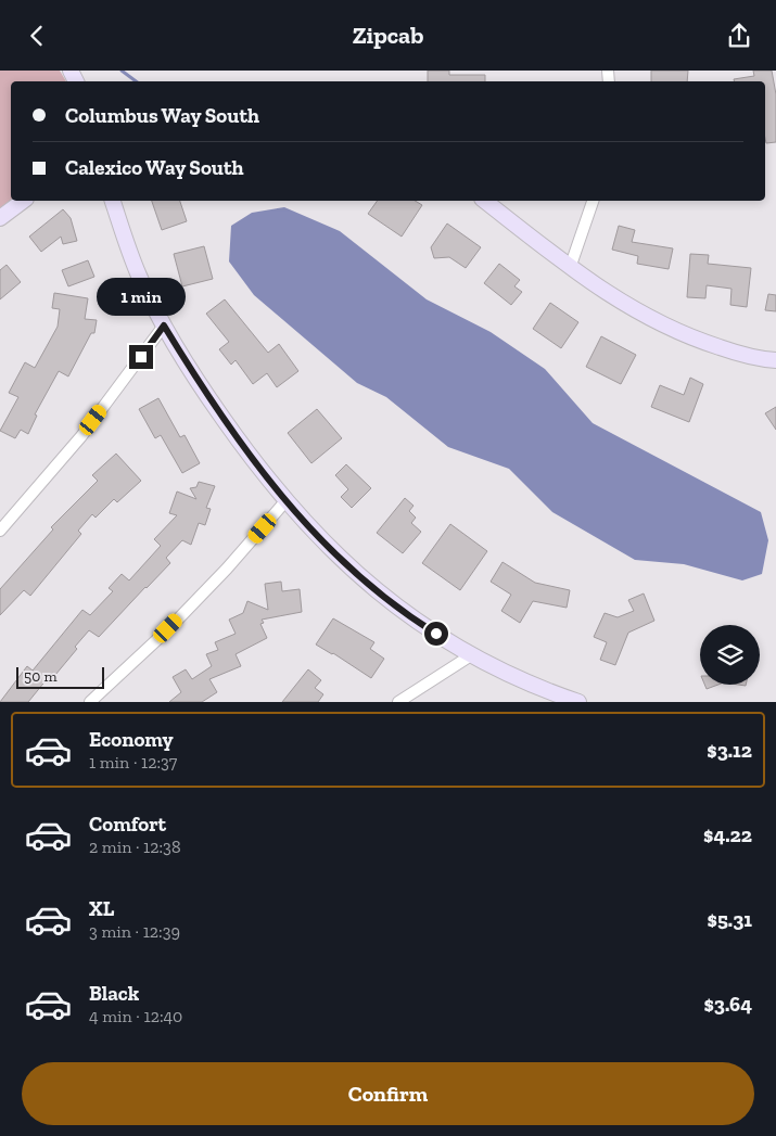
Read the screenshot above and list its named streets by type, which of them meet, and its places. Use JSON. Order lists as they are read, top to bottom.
{
  "scale_bar": "50 m",
  "page": {
    "header": "Zipcab",
    "banner": ["Columbus Way South", "Calexico Way South"],
    "bubble": "1 min",
    "scale": "50 m",
    "list": [
      {
        "name": "Economy",
        "note": "1 min · 12:37",
        "value": "$3.12"
      },
      {
        "name": "Comfort",
        "note": "2 min · 12:38",
        "value": "$4.22"
      },
      {
        "name": "XL",
        "note": "3 min · 12:39",
        "value": "$5.31"
      },
      {
        "name": "Black",
        "note": "4 min · 12:40",
        "value": "$3.64"
      }
    ],
    "buttons": "Confirm"
  }
}
